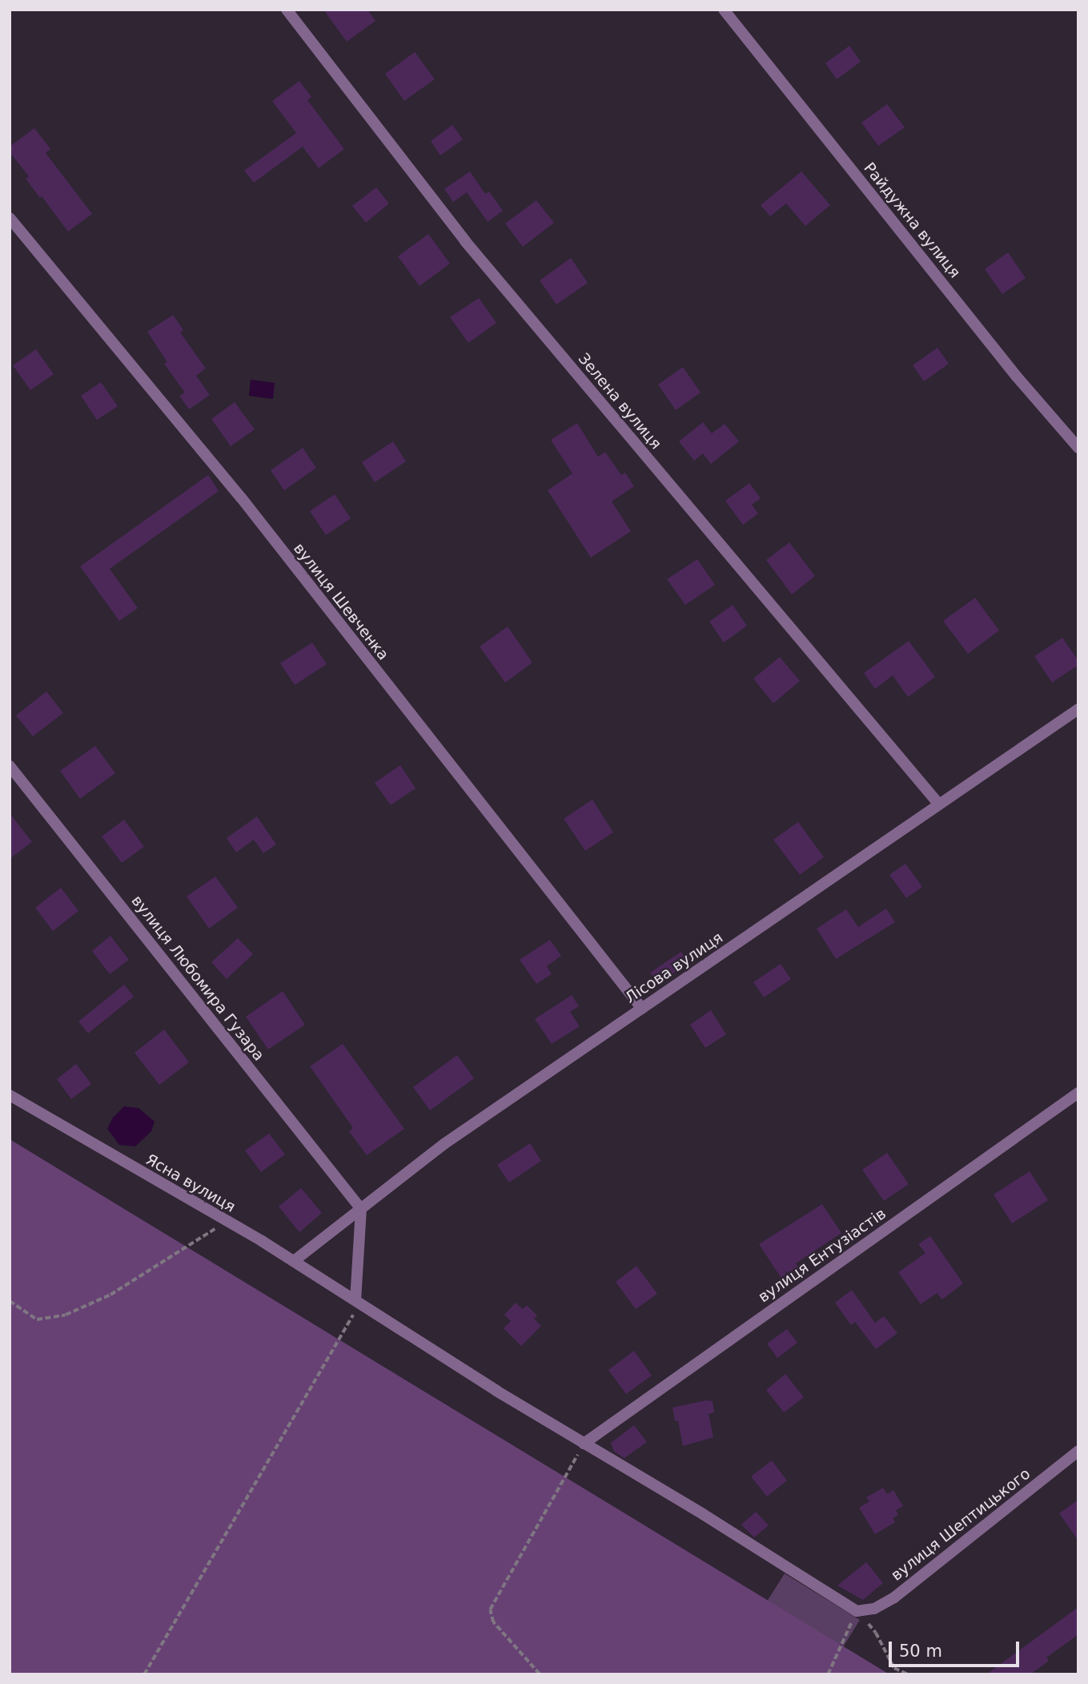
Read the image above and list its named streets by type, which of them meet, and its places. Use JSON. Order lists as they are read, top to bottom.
{
  "streets": {
    "street": [
      "Райдужна вулиця",
      "Зелена вулиця",
      "вулиця Шевченка",
      "Лісова вулиця",
      "вулиця Любомира Гузара",
      "Ясна вулиця",
      "вулиця Ентузіастів",
      "вулиця Шептицького"
    ]
  },
  "crossings": [
    ["Зелена вулиця", "Лісова вулиця"],
    ["вулиця Шевченка", "Лісова вулиця"],
    ["Лісова вулиця", "вулиця Любомира Гузара"],
    ["Лісова вулиця", "Ясна вулиця"],
    ["Ясна вулиця", "вулиця Ентузіастів"],
    ["Ясна вулиця", "вулиця Шептицького"]
  ],
  "scale_bar": "50 m"
}
